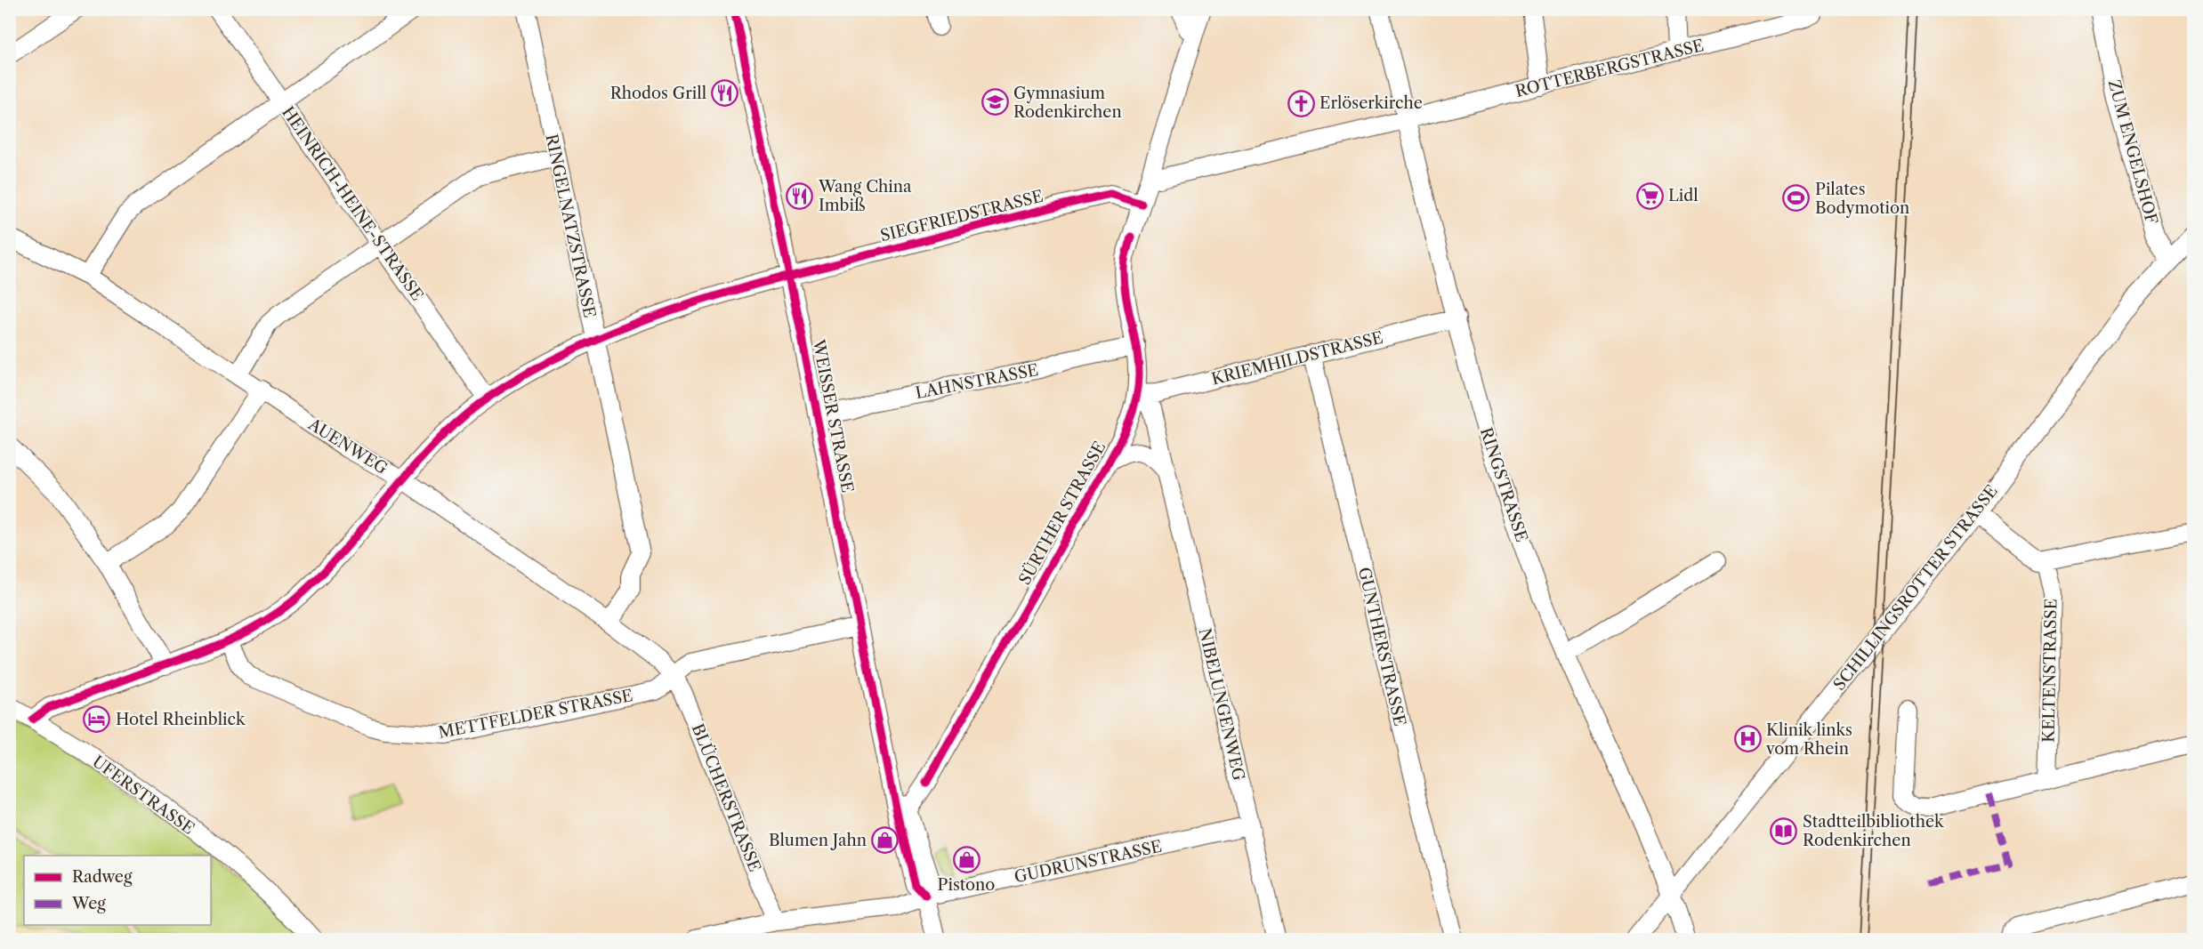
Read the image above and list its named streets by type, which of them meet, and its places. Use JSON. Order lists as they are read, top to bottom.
{
  "streets": {
    "street": [
      "ROTTERBERGSTRASSE",
      "ZUM ENGELSHOF",
      "HEINRICH-HEINE-STRASSE",
      "SIEGFRIEDSTRASSE",
      "RINGELNATZSTRASSE",
      "KRIEMHILDSTRASSE",
      "LAHNSTRASSE",
      "WEISSER STRASSE",
      "AUENWEG",
      "RINGSTRASSE",
      "SÜRTHER STRASSE",
      "SCHILLINGSROTTER STRASSE",
      "GUNTHERSTRASSE",
      "KELTENSTRASSE",
      "NIBELUNGENWEG",
      "METTFELDER STRASSE",
      "UFERSTRASSE",
      "BLÜCHERSTRASSE",
      "GUDRUNSTRASSE"
    ]
  },
  "crossings": [
    ["ROTTERBERGSTRASSE", "RINGSTRASSE"],
    ["ZUM ENGELSHOF", "SCHILLINGSROTTER STRASSE"],
    ["HEINRICH-HEINE-STRASSE", "SIEGFRIEDSTRASSE"],
    ["SIEGFRIEDSTRASSE", "RINGELNATZSTRASSE"],
    ["SIEGFRIEDSTRASSE", "WEISSER STRASSE"],
    ["SIEGFRIEDSTRASSE", "AUENWEG"],
    ["SIEGFRIEDSTRASSE", "SÜRTHER STRASSE"],
    ["SIEGFRIEDSTRASSE", "METTFELDER STRASSE"],
    ["SIEGFRIEDSTRASSE", "UFERSTRASSE"],
    ["RINGELNATZSTRASSE", "AUENWEG"],
    ["KRIEMHILDSTRASSE", "RINGSTRASSE"],
    ["KRIEMHILDSTRASSE", "SÜRTHER STRASSE"],
    ["KRIEMHILDSTRASSE", "GUNTHERSTRASSE"],
    ["KRIEMHILDSTRASSE", "NIBELUNGENWEG"],
    ["LAHNSTRASSE", "WEISSER STRASSE"],
    ["LAHNSTRASSE", "SÜRTHER STRASSE"],
    ["WEISSER STRASSE", "SÜRTHER STRASSE"],
    ["WEISSER STRASSE", "METTFELDER STRASSE"],
    ["WEISSER STRASSE", "GUDRUNSTRASSE"],
    ["AUENWEG", "METTFELDER STRASSE"],
    ["AUENWEG", "BLÜCHERSTRASSE"],
    ["RINGSTRASSE", "SCHILLINGSROTTER STRASSE"],
    ["SÜRTHER STRASSE", "NIBELUNGENWEG"],
    ["NIBELUNGENWEG", "GUDRUNSTRASSE"],
    ["METTFELDER STRASSE", "BLÜCHERSTRASSE"],
    ["BLÜCHERSTRASSE", "GUDRUNSTRASSE"]
  ],
  "places": {
    "restaurant": ["Rhodos Grill", "Wang China Imbiß"],
    "school or university": ["Gymnasium Rodenkirchen"],
    "church": ["Erlöserkirche"],
    "supermarket": ["Lidl"],
    "sports": ["Pilates Bodymotion"],
    "hotel": ["Hotel Rheinblick"],
    "hospital": ["Klinik links vom Rhein"],
    "library": ["Stadtteilbibliothek Rodenkirchen"],
    "shop": ["Blumen Jahn", "Pistono"]
  },
  "legend": ["Radweg", "Weg"]
}
